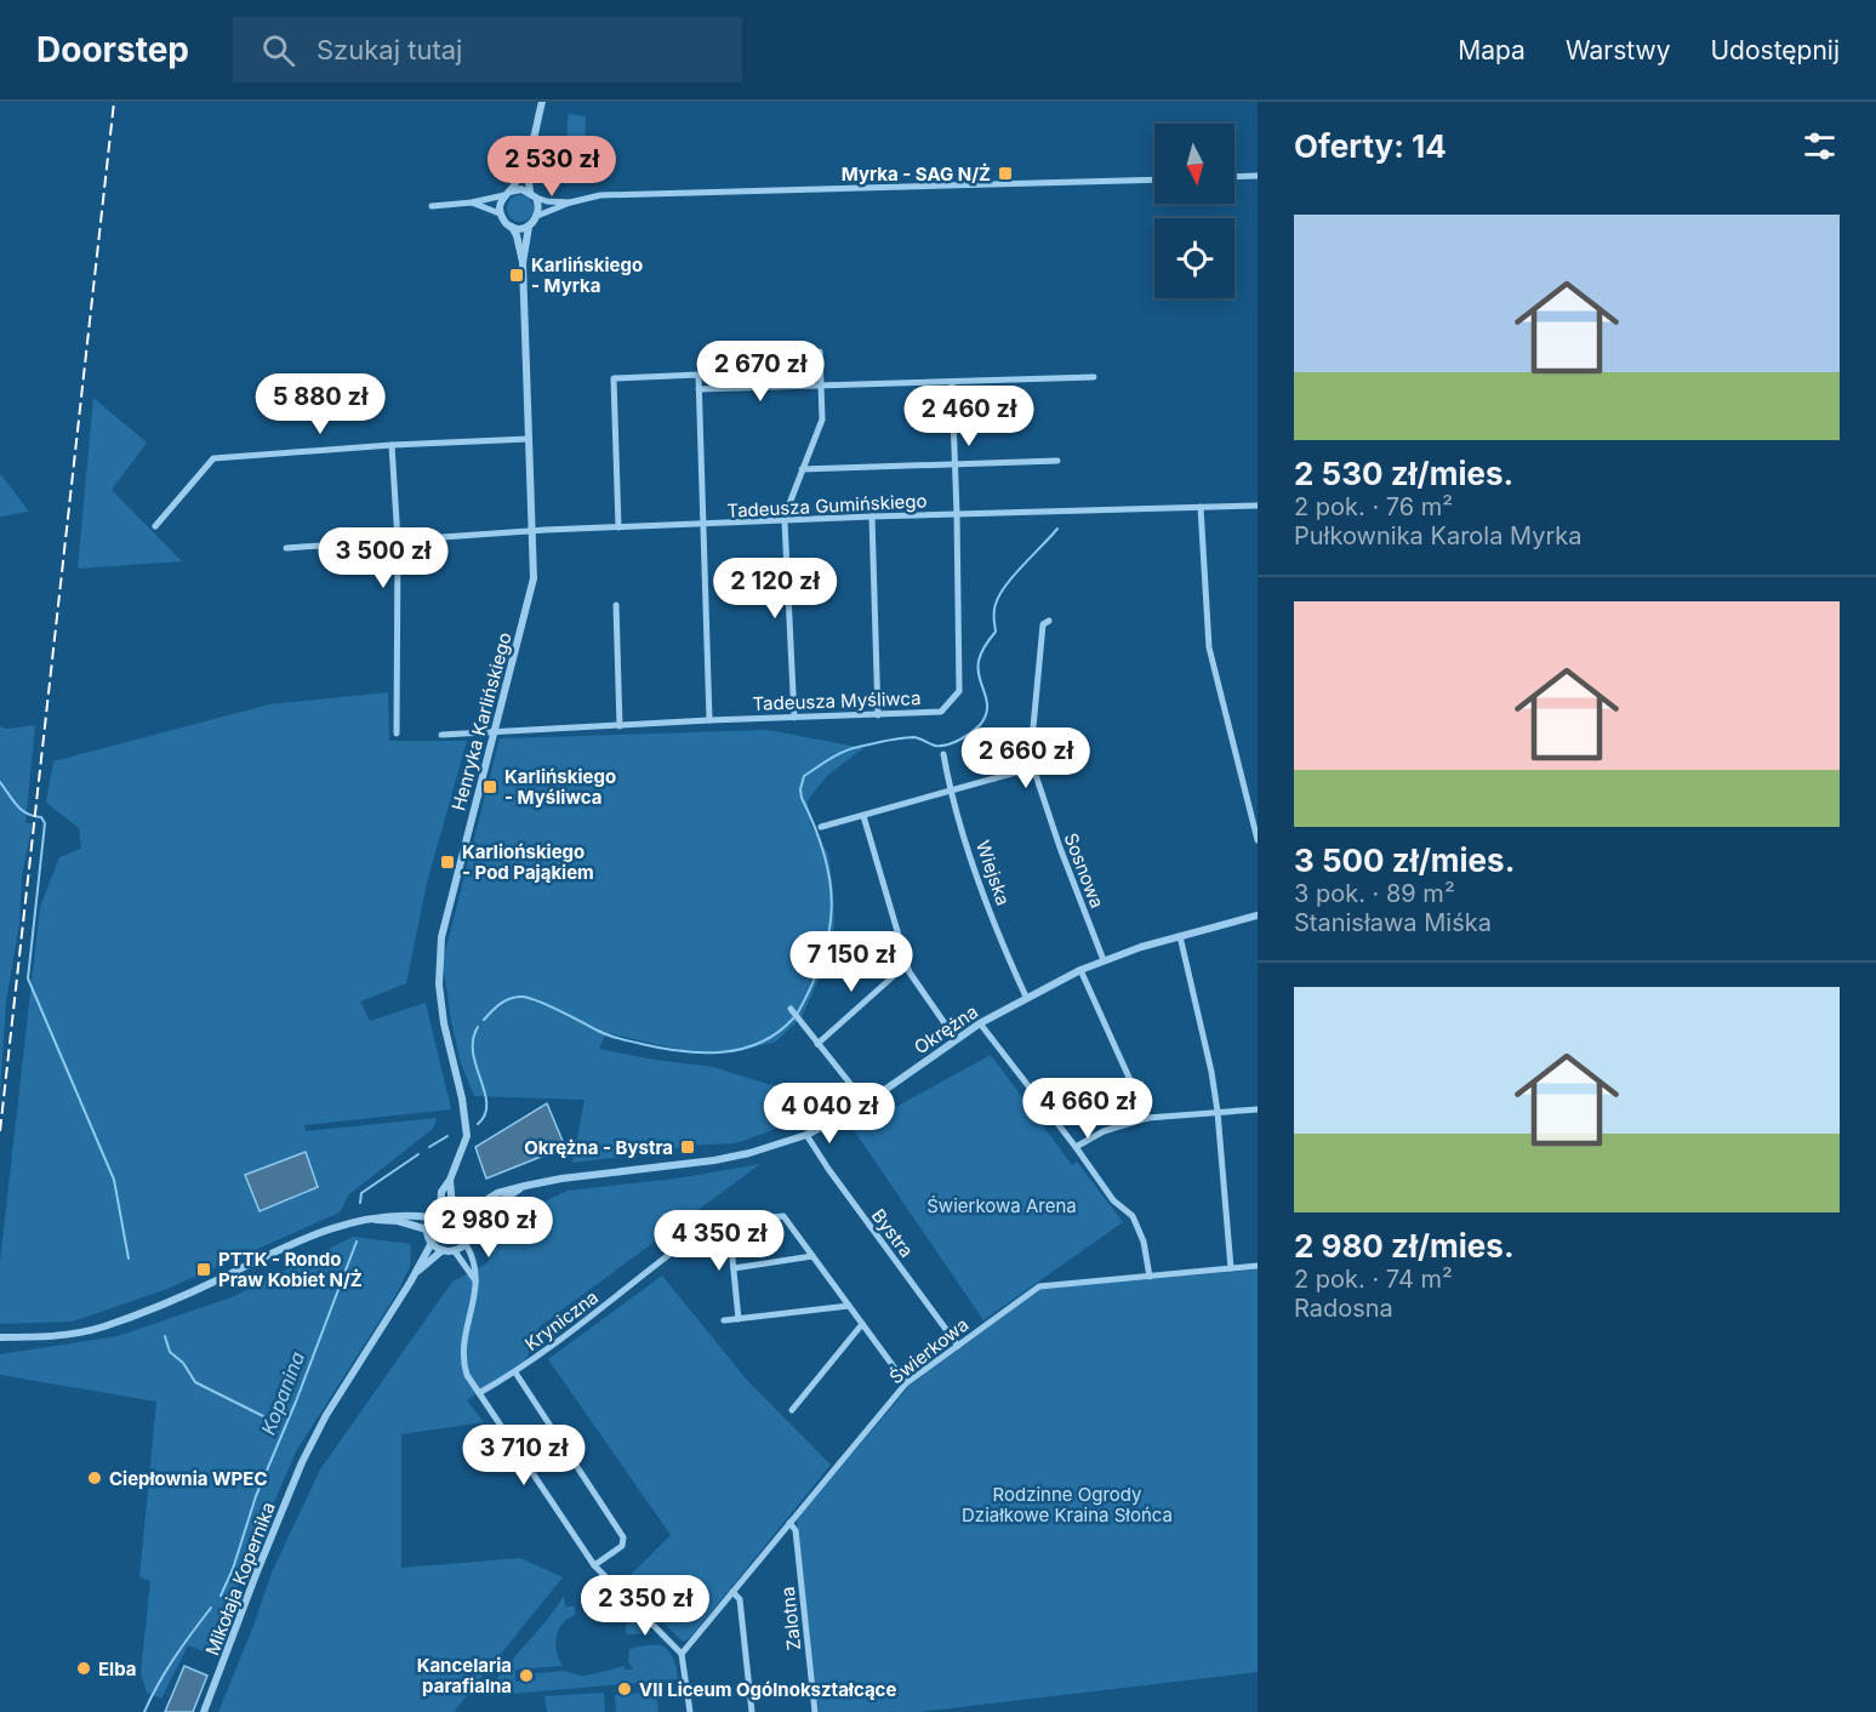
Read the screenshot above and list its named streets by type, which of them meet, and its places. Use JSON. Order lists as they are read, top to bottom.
{
  "streets": {
    "street": [
      "Tadeusza Gumińskiego",
      "Tadeusza Myśliwca",
      "Henryka Karlińskiego",
      "Sosnowa",
      "Wiejska",
      "Okrężna",
      "Bystra",
      "Kryniczna",
      "Świerkowa",
      "Mikołaja Kopernika",
      "Zalotna"
    ]
  },
  "crossings": [
    ["Tadeusza Gumińskiego", "Tadeusza Myśliwca"],
    ["Tadeusza Gumińskiego", "Henryka Karlińskiego"],
    ["Tadeusza Myśliwca", "Henryka Karlińskiego"],
    ["Henryka Karlińskiego", "Okrężna"],
    ["Henryka Karlińskiego", "Mikołaja Kopernika"],
    ["Sosnowa", "Okrężna"],
    ["Wiejska", "Okrężna"],
    ["Okrężna", "Bystra"],
    ["Okrężna", "Mikołaja Kopernika"],
    ["Bystra", "Świerkowa"],
    ["Kryniczna", "Świerkowa"],
    ["Świerkowa", "Zalotna"]
  ],
  "water": ["Kopanina"],
  "parks": ["Świerkowa Arena", "Rodzinne Ogrody Działkowe Kraina Słońca"],
  "places": {
    "transit": [
      "Myrka - SAG N/Ż",
      "Karlińskiego - Myrka",
      "Karlińskiego - Myśliwca",
      "Karliońskiego - Pod Pająkiem",
      "Okrężna - Bystra",
      "PTTK - Rondo Praw Kobiet N/Ż"
    ],
    "other": [
      "Ciepłownia WPEC",
      "Elba",
      "Kancelaria parafialna",
      "VII Liceum Ogólnokształcące"
    ]
  },
  "north": "bottom",
  "page": {
    "header": "Doorstep",
    "search": "Szukaj tutaj",
    "nav": ["Mapa", "Warstwy", "Udostępnij"],
    "heading": "Oferty: 14",
    "price": [
      "2 530 zł",
      "2 670 zł",
      "5 880 zł",
      "2 460 zł",
      "3 500 zł",
      "2 120 zł",
      "2 660 zł",
      "7 150 zł",
      "4 660 zł",
      "4 040 zł",
      "2 980 zł",
      "4 350 zł",
      "3 710 zł",
      "2 350 zł"
    ],
    "list": [
      {
        "name": "2 530 zł/mies.",
        "note": "2 pok. · 76 m² · Pułkownika Karola Myrka"
      },
      {
        "name": "3 500 zł/mies.",
        "note": "3 pok. · 89 m² · Stanisława Miśka"
      },
      {
        "name": "2 980 zł/mies.",
        "note": "2 pok. · 74 m² · Radosna"
      }
    ]
  }
}
